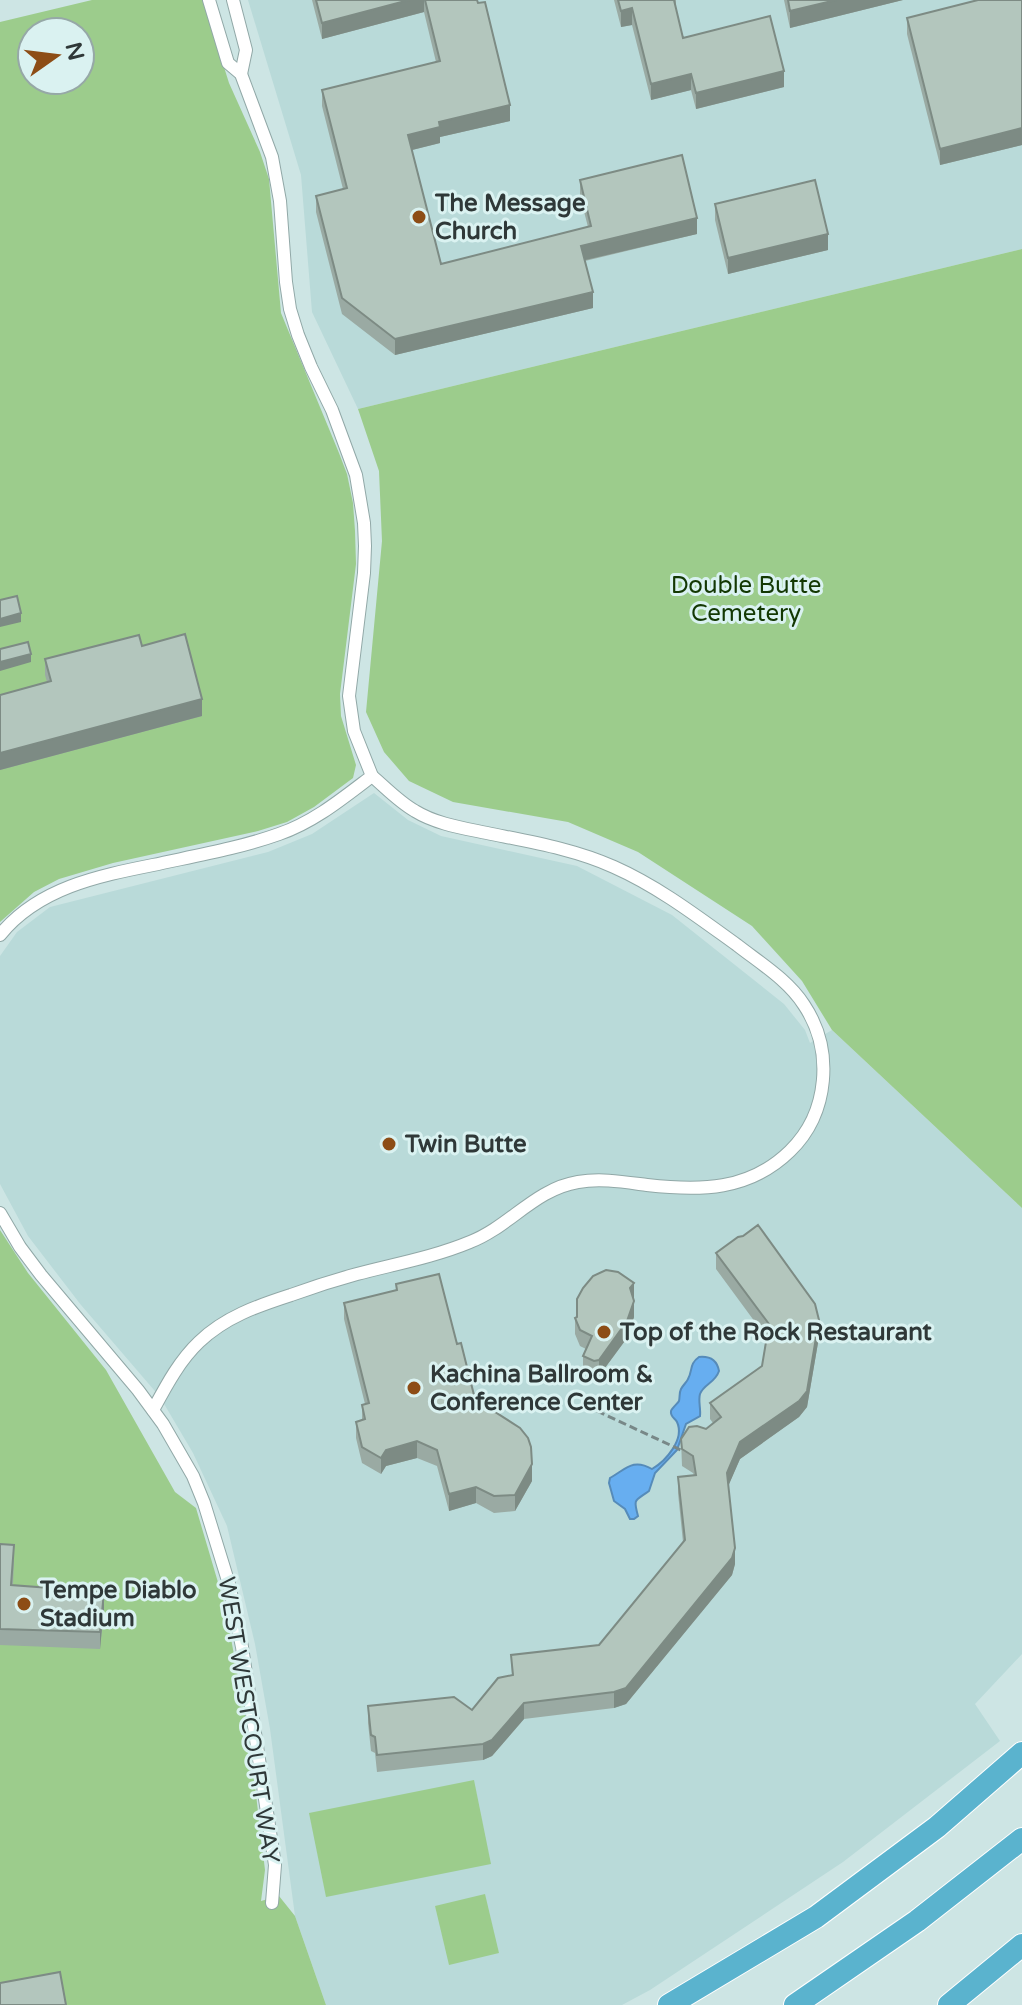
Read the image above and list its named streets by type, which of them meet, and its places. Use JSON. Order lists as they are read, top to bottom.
{
  "streets": {
    "street": ["WEST WESTCOURT WAY"]
  },
  "parks": ["Double Butte Cemetery"],
  "places": [
    "The Message Church",
    "Twin Butte",
    "Top of the Rock Restaurant",
    "Kachina Ballroom & Conference Center",
    "Tempe Diablo Stadium"
  ],
  "north": "right"
}
